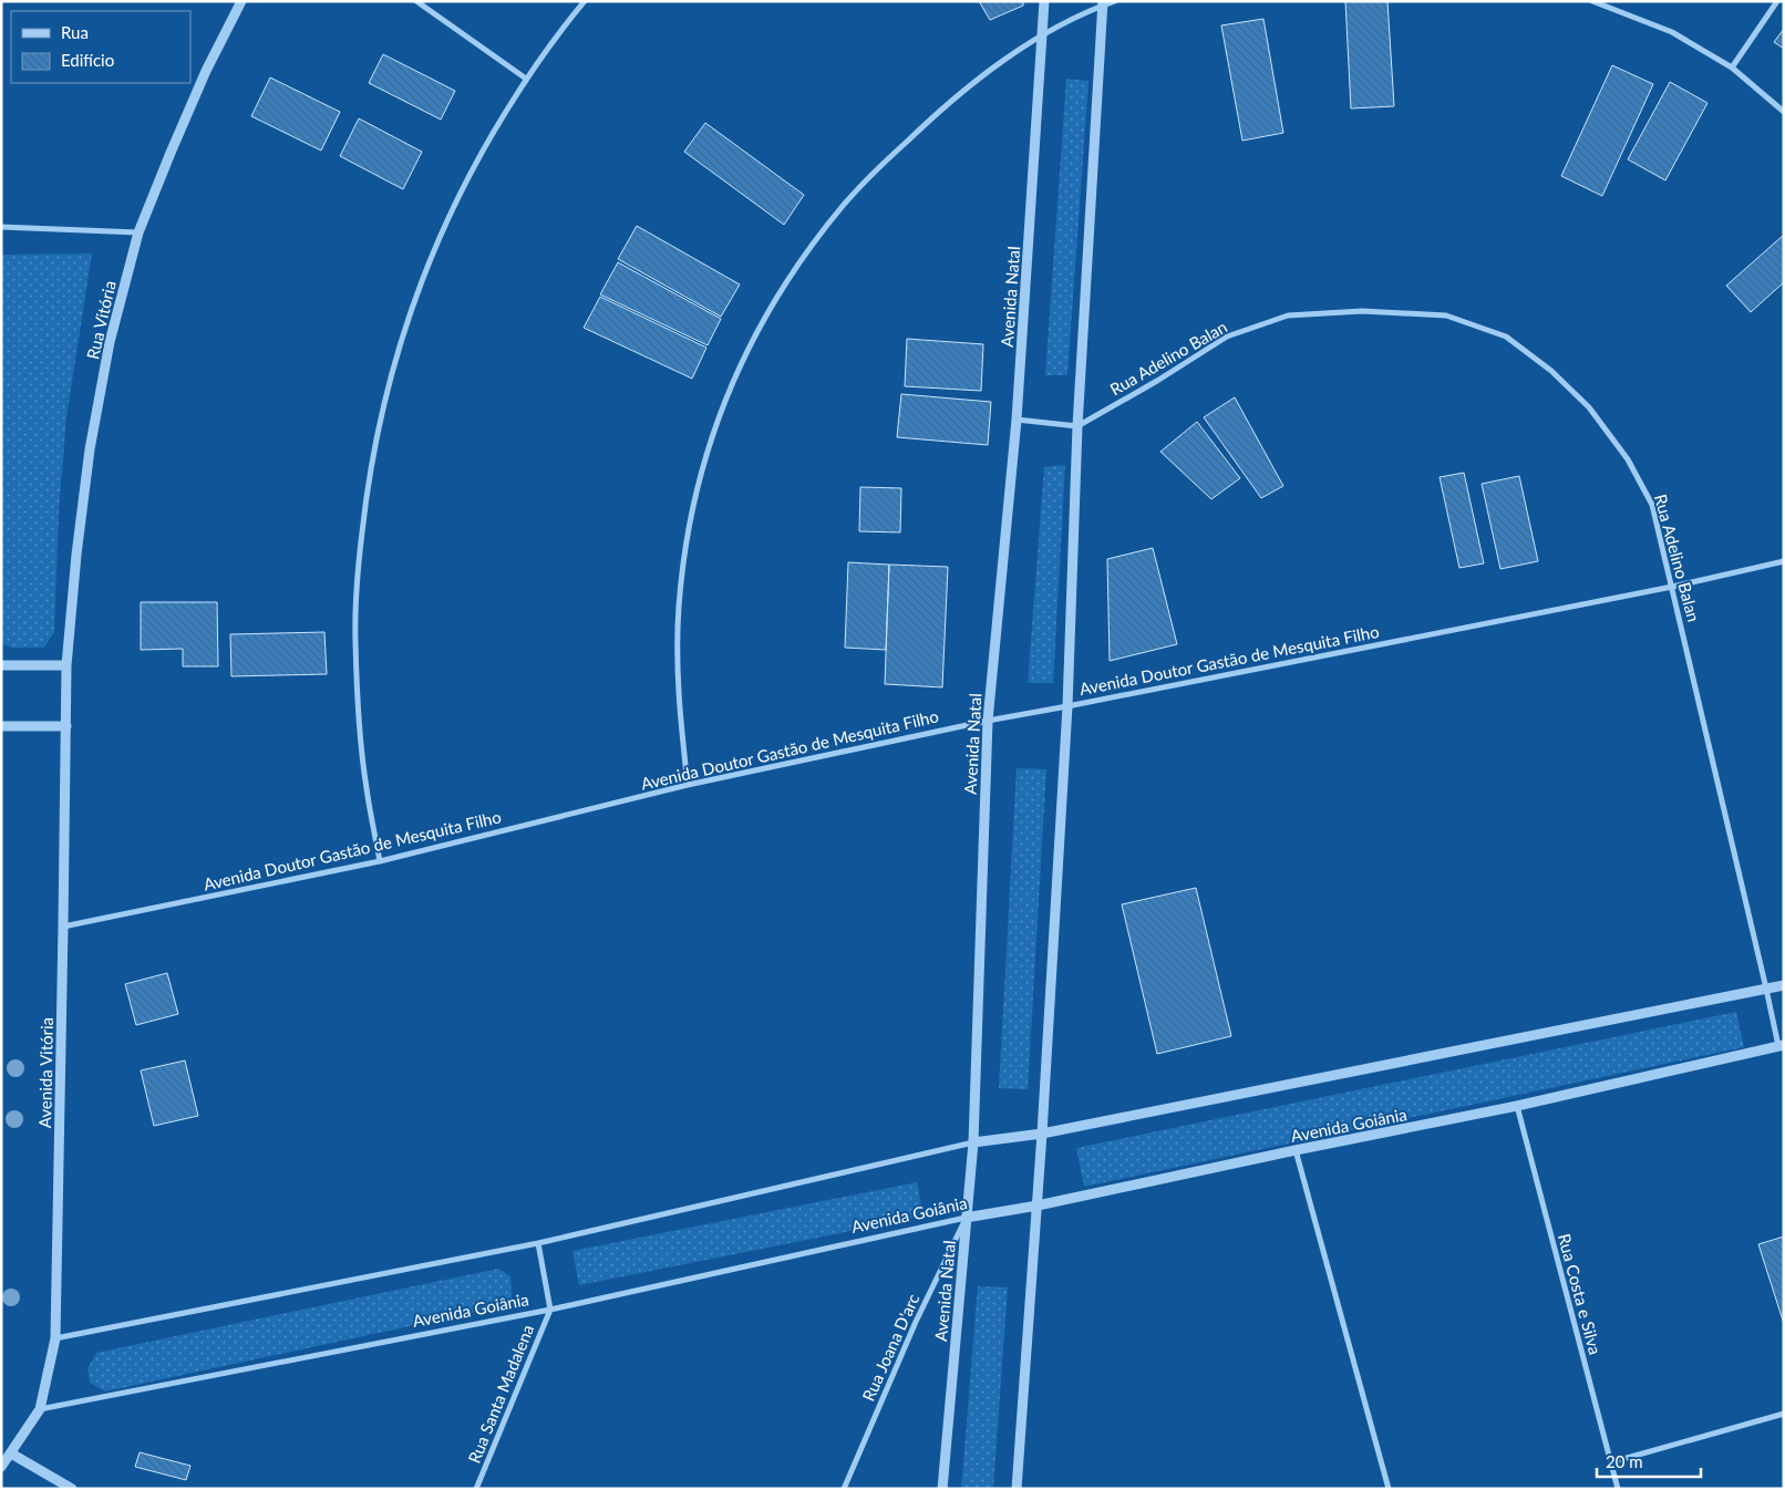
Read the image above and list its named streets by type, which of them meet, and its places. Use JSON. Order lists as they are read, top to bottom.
{
  "streets": {
    "street": [
      "Avenida Natal",
      "Rua Vitória",
      "Rua Adelino Balan",
      "Avenida Doutor Gastão de Mesquita Filho",
      "Avenida Vitória",
      "Avenida Goiânia",
      "Rua Costa e Silva",
      "Rua Joana D'arc",
      "Rua Santa Madalena"
    ]
  },
  "crossings": [
    ["Avenida Natal", "Avenida Doutor Gastão de Mesquita Filho"],
    ["Avenida Natal", "Avenida Goiânia"],
    ["Avenida Natal", "Rua Joana D'arc"],
    ["Rua Vitória", "Avenida Vitória"],
    ["Rua Adelino Balan", "Avenida Doutor Gastão de Mesquita Filho"],
    ["Rua Adelino Balan", "Avenida Goiânia"],
    ["Avenida Doutor Gastão de Mesquita Filho", "Avenida Vitória"],
    ["Avenida Vitória", "Avenida Goiânia"],
    ["Avenida Goiânia", "Rua Costa e Silva"],
    ["Avenida Goiânia", "Rua Joana D'arc"],
    ["Avenida Goiânia", "Rua Santa Madalena"]
  ],
  "legend": ["Rua", "Edifício"],
  "scale_bar": "20 m"
}
